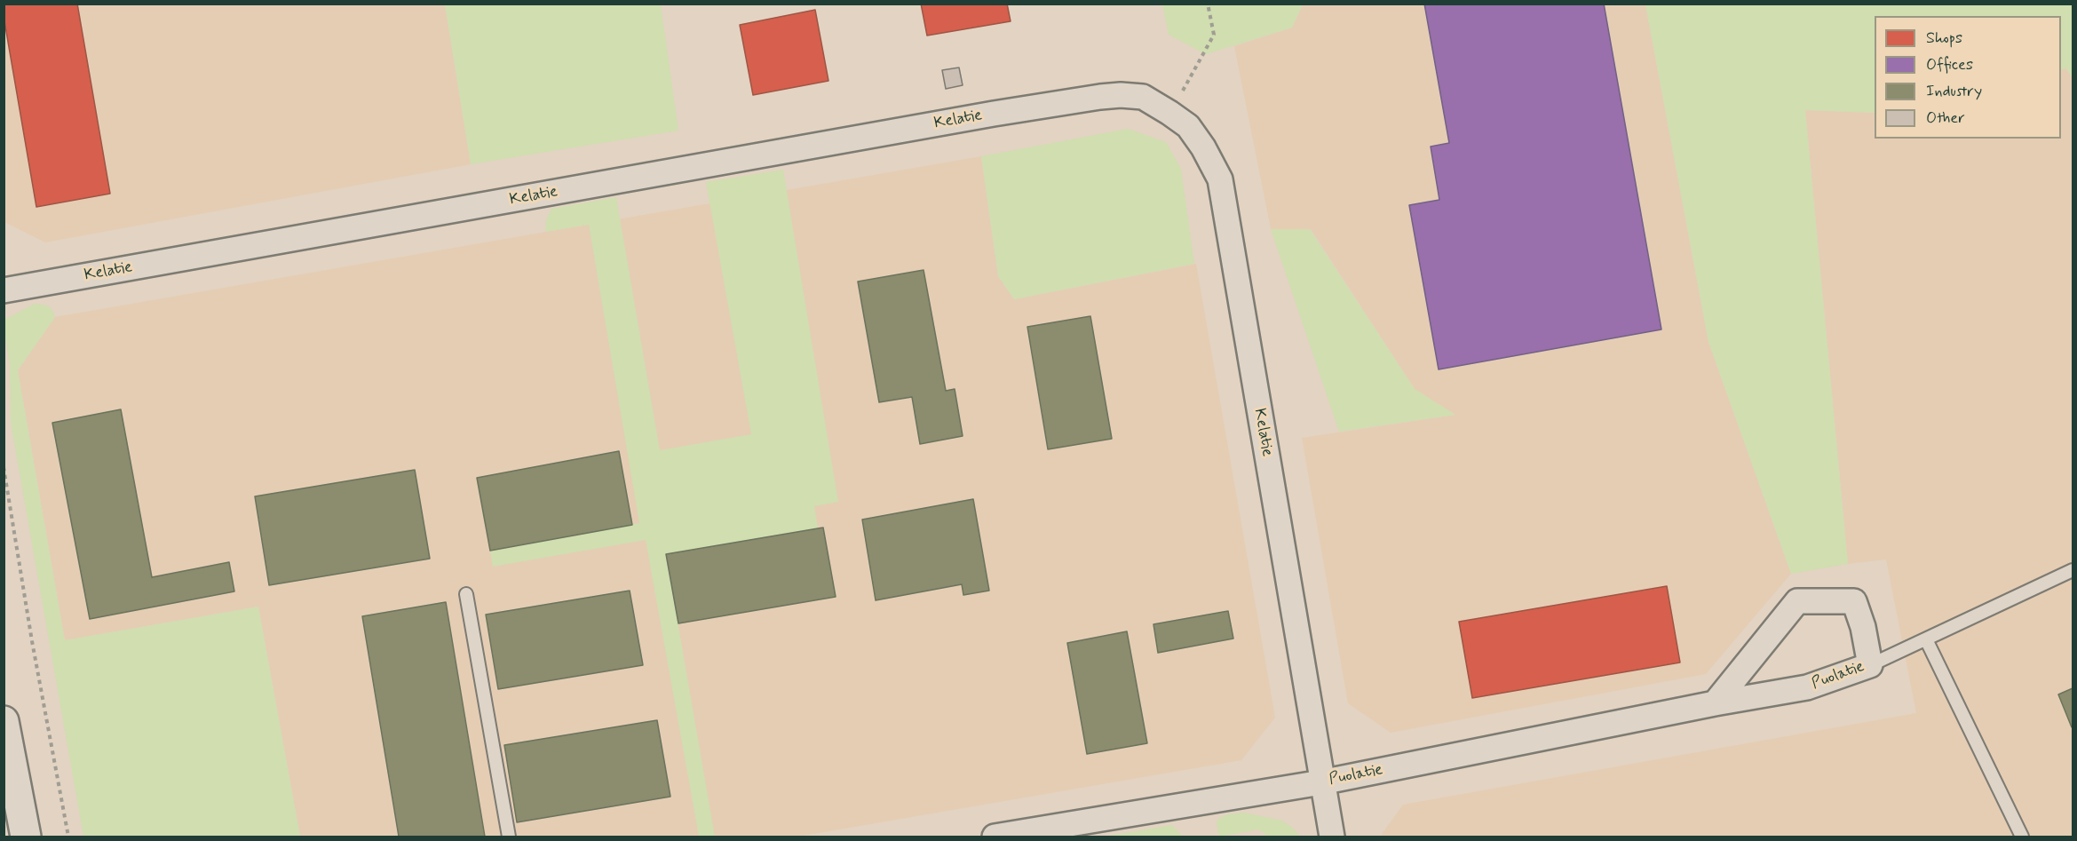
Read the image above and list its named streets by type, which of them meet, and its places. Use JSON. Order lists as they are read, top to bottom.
{
  "streets": {
    "street": ["Kelatie", "Puolatie"]
  },
  "crossings": [
    ["Kelatie", "Puolatie"]
  ],
  "legend": [
    "Shops",
    "Offices",
    "Industry",
    "Other"
  ]
}
